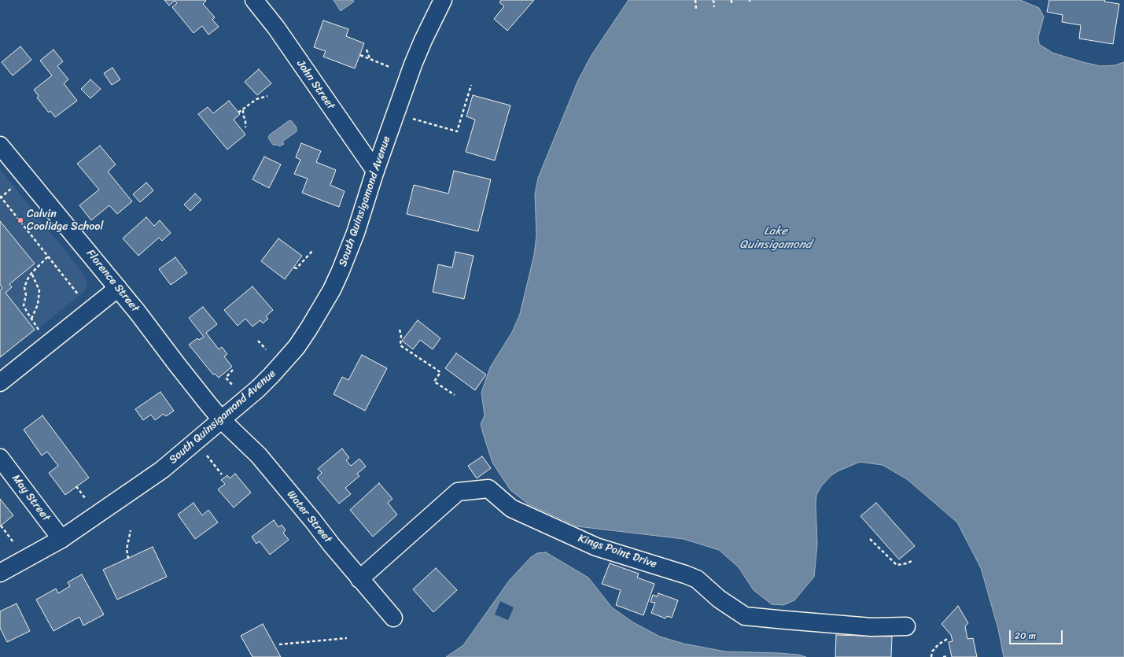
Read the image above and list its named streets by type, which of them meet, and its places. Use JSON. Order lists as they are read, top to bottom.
{
  "streets": {
    "street": [
      "John Street",
      "South Quinsigamond Avenue",
      "Florence Street",
      "May Street",
      "Water Street",
      "Kings Point Drive"
    ]
  },
  "crossings": [
    ["John Street", "South Quinsigamond Avenue"],
    ["South Quinsigamond Avenue", "Florence Street"],
    ["South Quinsigamond Avenue", "May Street"],
    ["South Quinsigamond Avenue", "Water Street"],
    ["Florence Street", "Water Street"],
    ["Water Street", "Kings Point Drive"]
  ],
  "water": ["Lake Quinsigamond"],
  "places": ["Calvin Coolidge School"],
  "scale_bar": "20 m"
}
